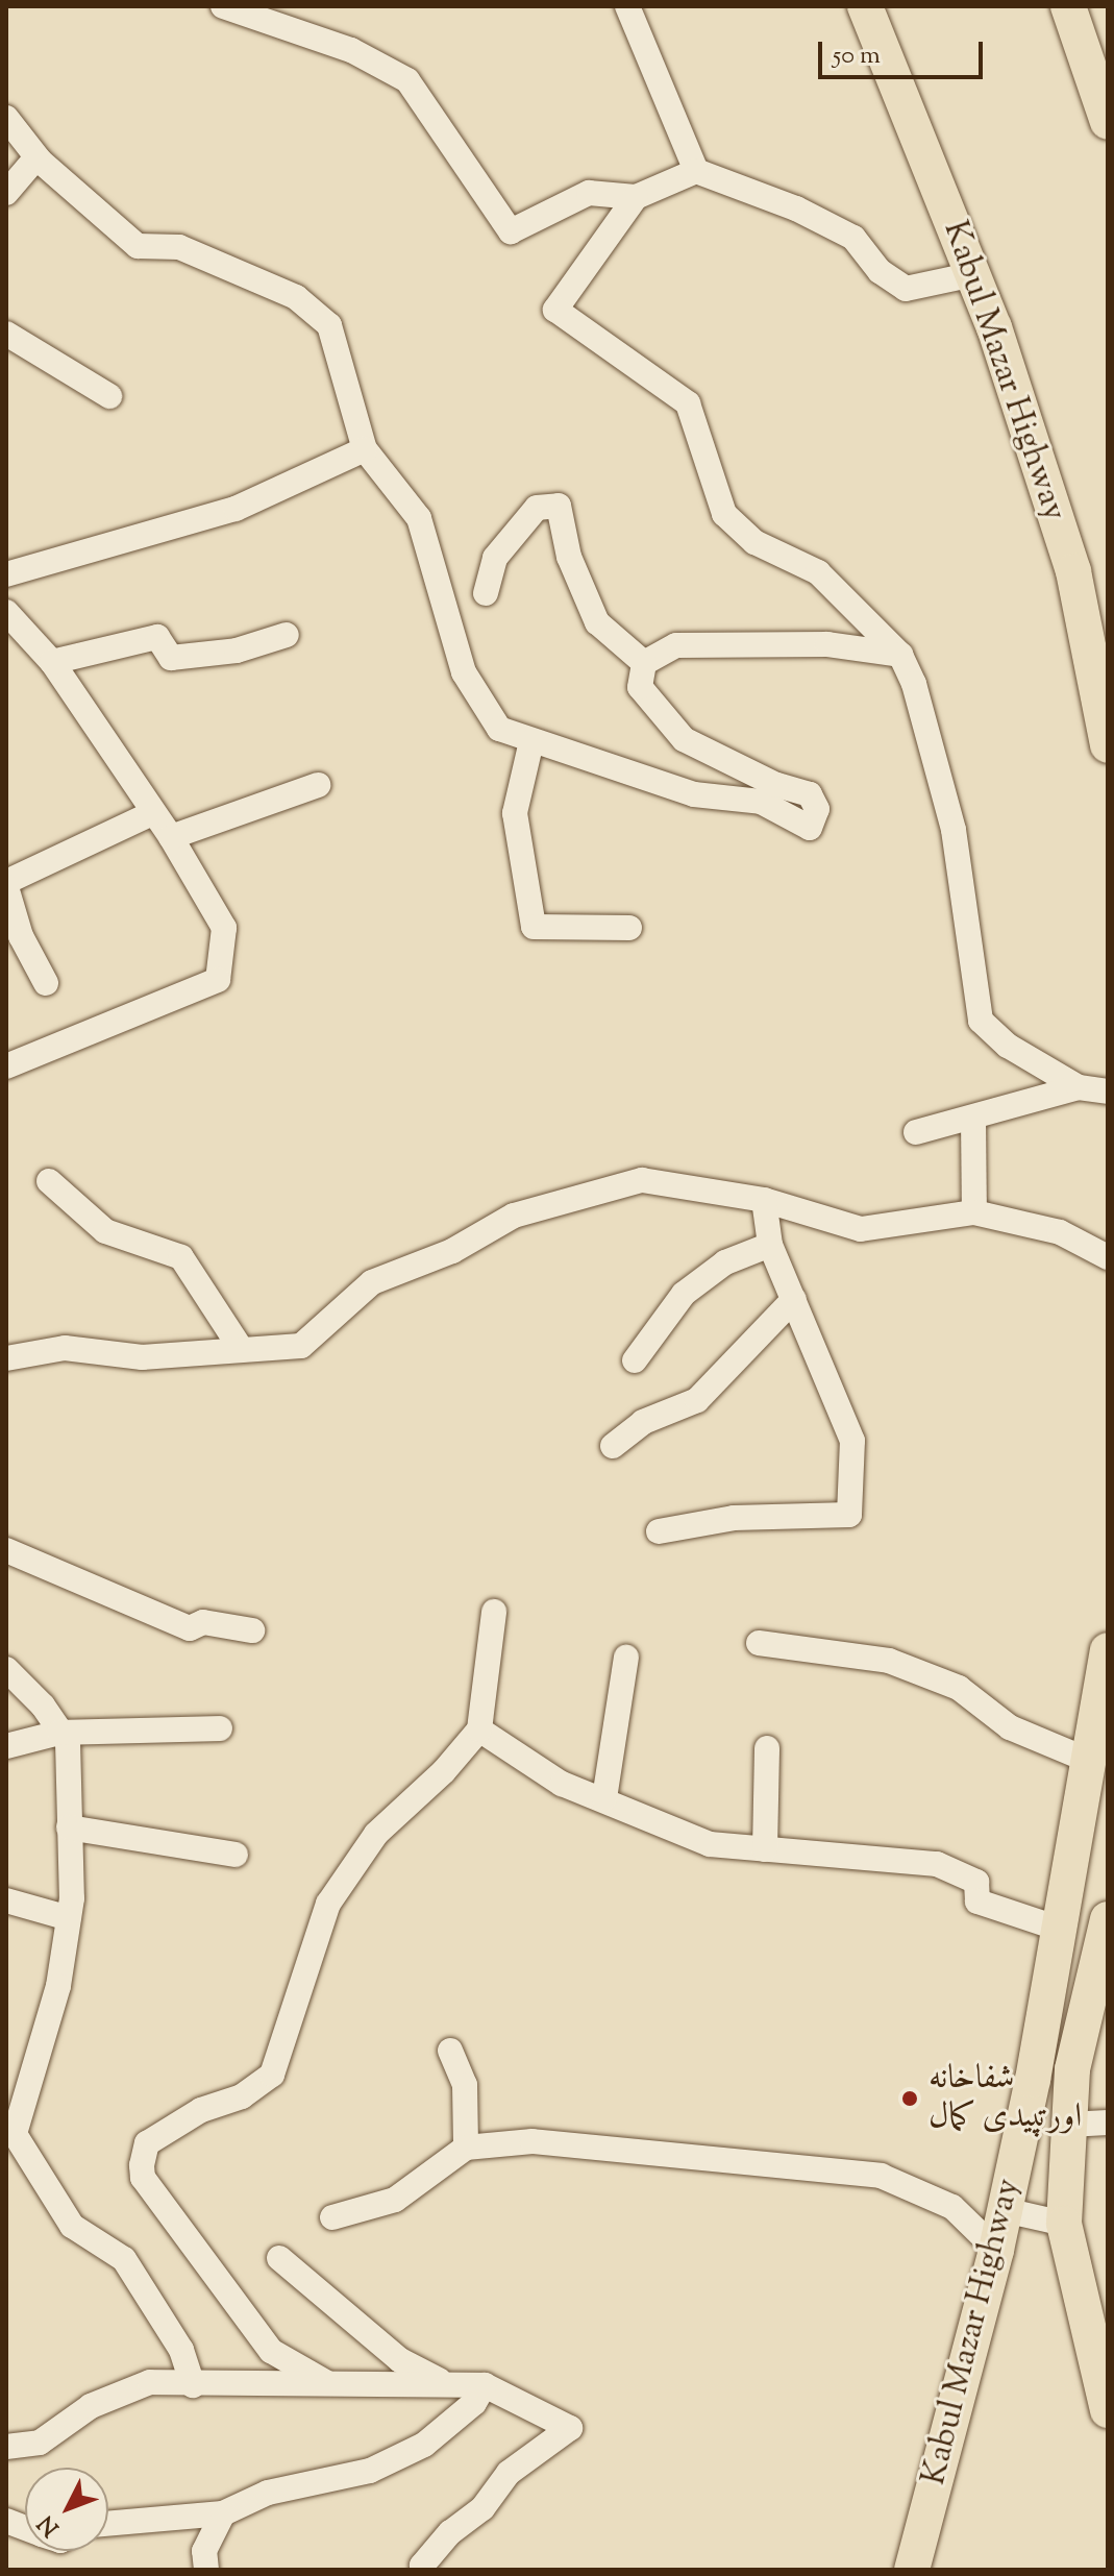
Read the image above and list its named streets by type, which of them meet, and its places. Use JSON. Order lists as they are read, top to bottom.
{
  "streets": {
    "highway": ["Kabul Mazar Highway"]
  },
  "places": ["شفاخانه اورتپیدی کمال"],
  "scale_bar": "50 m",
  "north": "bottom left"
}
